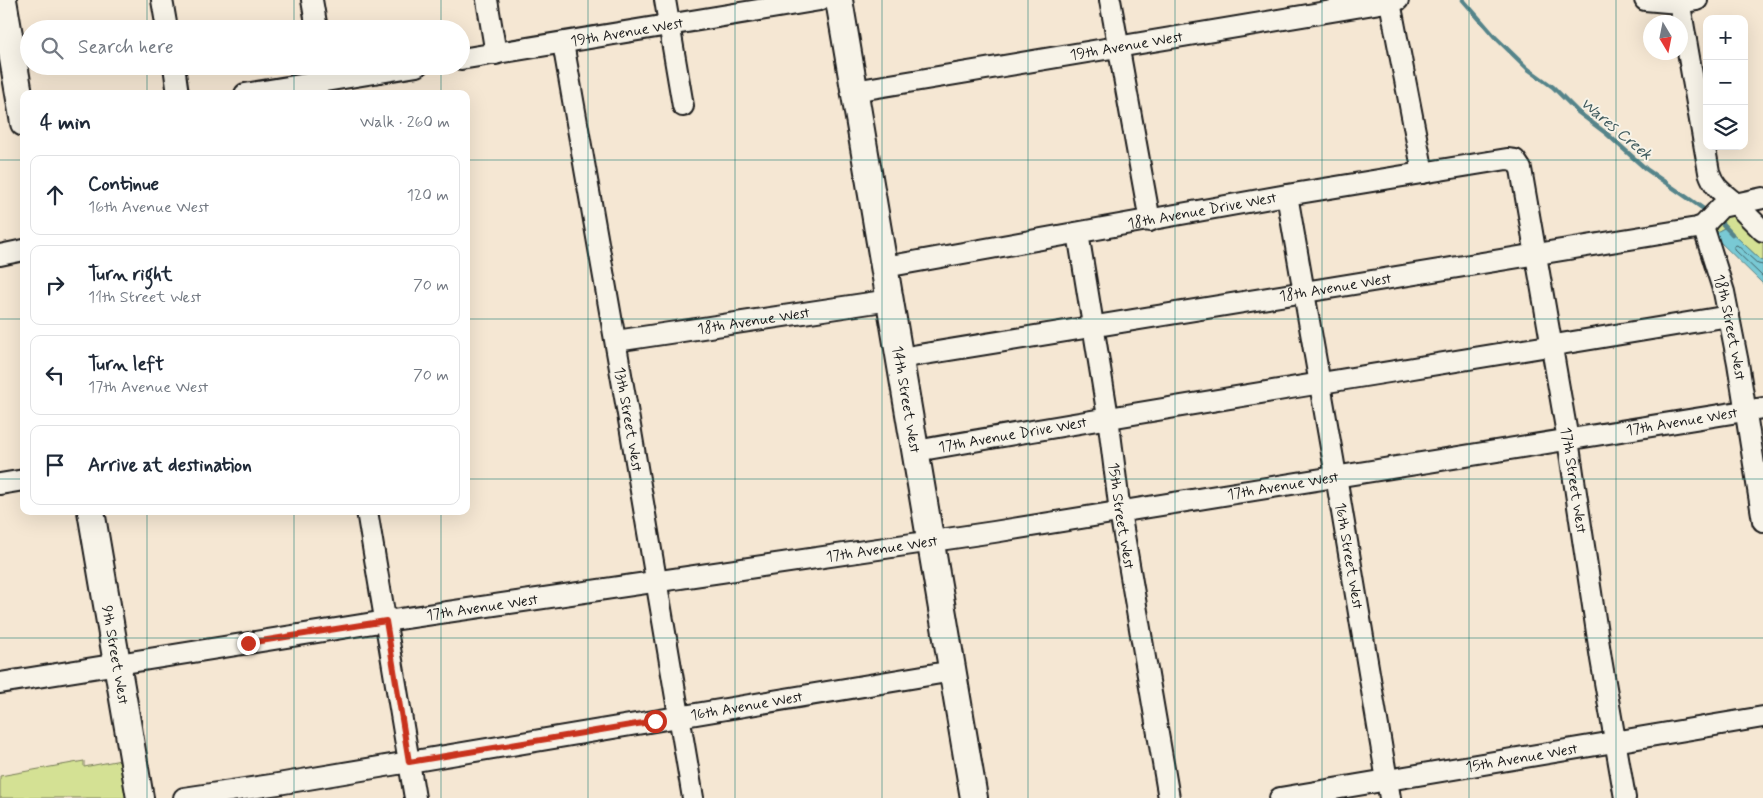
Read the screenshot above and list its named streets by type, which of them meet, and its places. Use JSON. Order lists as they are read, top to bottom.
{
  "streets": {
    "main road": ["14th Street West", "9th Street West"],
    "street": [
      "19th Avenue West",
      "18th Avenue Drive West",
      "18th Avenue West",
      "18th Street West",
      "13th Street West",
      "17th Avenue West",
      "17th Avenue Drive West",
      "17th Street West",
      "15th Street West",
      "16th Street West",
      "16th Avenue West",
      "15th Avenue West"
    ]
  },
  "crossings": [
    ["19th Avenue West", "14th Street West"],
    ["19th Avenue West", "13th Street West"],
    ["18th Avenue Drive West", "14th Street West"],
    ["18th Avenue Drive West", "17th Street West"],
    ["18th Avenue Drive West", "15th Street West"],
    ["18th Avenue Drive West", "16th Street West"],
    ["18th Avenue West", "18th Street West"],
    ["18th Avenue West", "14th Street West"],
    ["18th Avenue West", "13th Street West"],
    ["18th Avenue West", "17th Street West"],
    ["18th Avenue West", "15th Street West"],
    ["18th Avenue West", "16th Street West"],
    ["18th Street West", "17th Avenue West"],
    ["18th Street West", "17th Avenue Drive West"],
    ["14th Street West", "17th Avenue West"],
    ["14th Street West", "17th Avenue Drive West"],
    ["14th Street West", "16th Avenue West"],
    ["13th Street West", "17th Avenue West"],
    ["13th Street West", "16th Avenue West"],
    ["17th Avenue West", "17th Street West"],
    ["17th Avenue West", "15th Street West"],
    ["17th Avenue West", "16th Street West"],
    ["17th Avenue West", "9th Street West"],
    ["17th Avenue Drive West", "17th Street West"],
    ["17th Avenue Drive West", "15th Street West"],
    ["17th Avenue Drive West", "16th Street West"],
    ["17th Street West", "15th Avenue West"],
    ["16th Street West", "15th Avenue West"]
  ],
  "water": ["Wares Creek"],
  "north": "bottom",
  "page": {
    "map_buttons": ["+", "−"],
    "search": "Search here",
    "heading": ["4 min", "Walk · 260 m"],
    "list": [
      ["Continue", "16th Avenue West", "120 m"],
      ["Turn right", "11th Street West", "70 m"],
      ["Turn left", "17th Avenue West", "70 m"],
      "Arrive at destination"
    ]
  }
}
